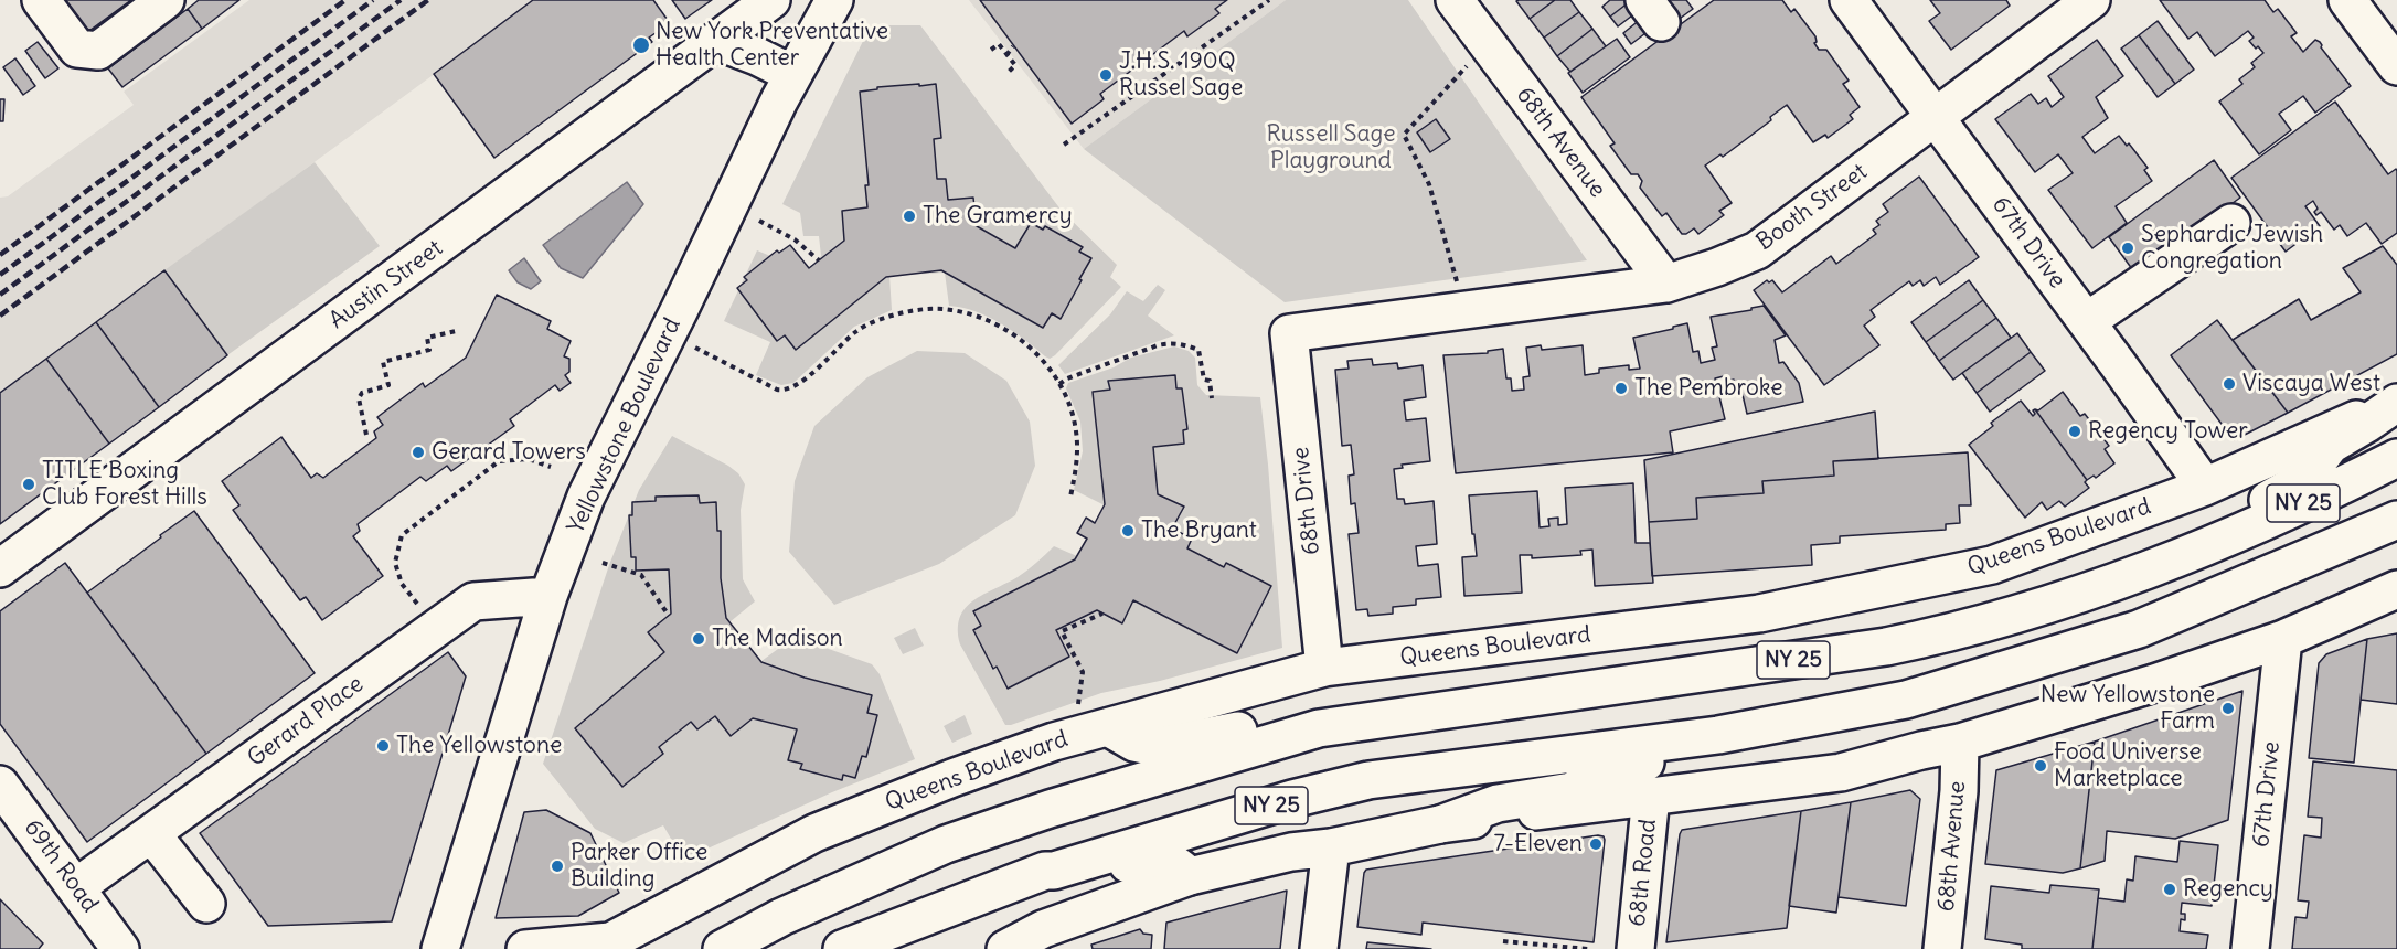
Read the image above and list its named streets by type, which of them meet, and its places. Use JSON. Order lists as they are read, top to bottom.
{
  "streets": {
    "street": [
      "68th Avenue",
      "Booth Street",
      "67th Drive",
      "Austin Street",
      "Yellowstone Boulevard",
      "68th Drive",
      "NY 25",
      "Queens Boulevard",
      "Gerard Place",
      "69th Road",
      "68th Road"
    ]
  },
  "crossings": [
    ["68th Avenue", "Booth Street"],
    ["Booth Street", "67th Drive"],
    ["Booth Street", "68th Drive"],
    ["67th Drive", "Queens Boulevard"],
    ["Yellowstone Boulevard", "Gerard Place"],
    ["68th Drive", "Queens Boulevard"],
    ["Gerard Place", "69th Road"]
  ],
  "parks": ["Russell Sage Playground"],
  "places": [
    "New York Preventative Health Center",
    "J.H.S. 190Q Russel Sage",
    "The Gramercy",
    "Sephardic Jewish Congregation",
    "Viscaya West",
    "The Pembroke",
    "Regency Tower",
    "Gerard Towers",
    "TITLE Boxing Club Forest Hills",
    "The Bryant",
    "The Madison",
    "New Yellowstone Farm",
    "The Yellowstone",
    "Food Universe Marketplace",
    "7-Eleven",
    "Parker Office Building",
    "Regency"
  ]
}
